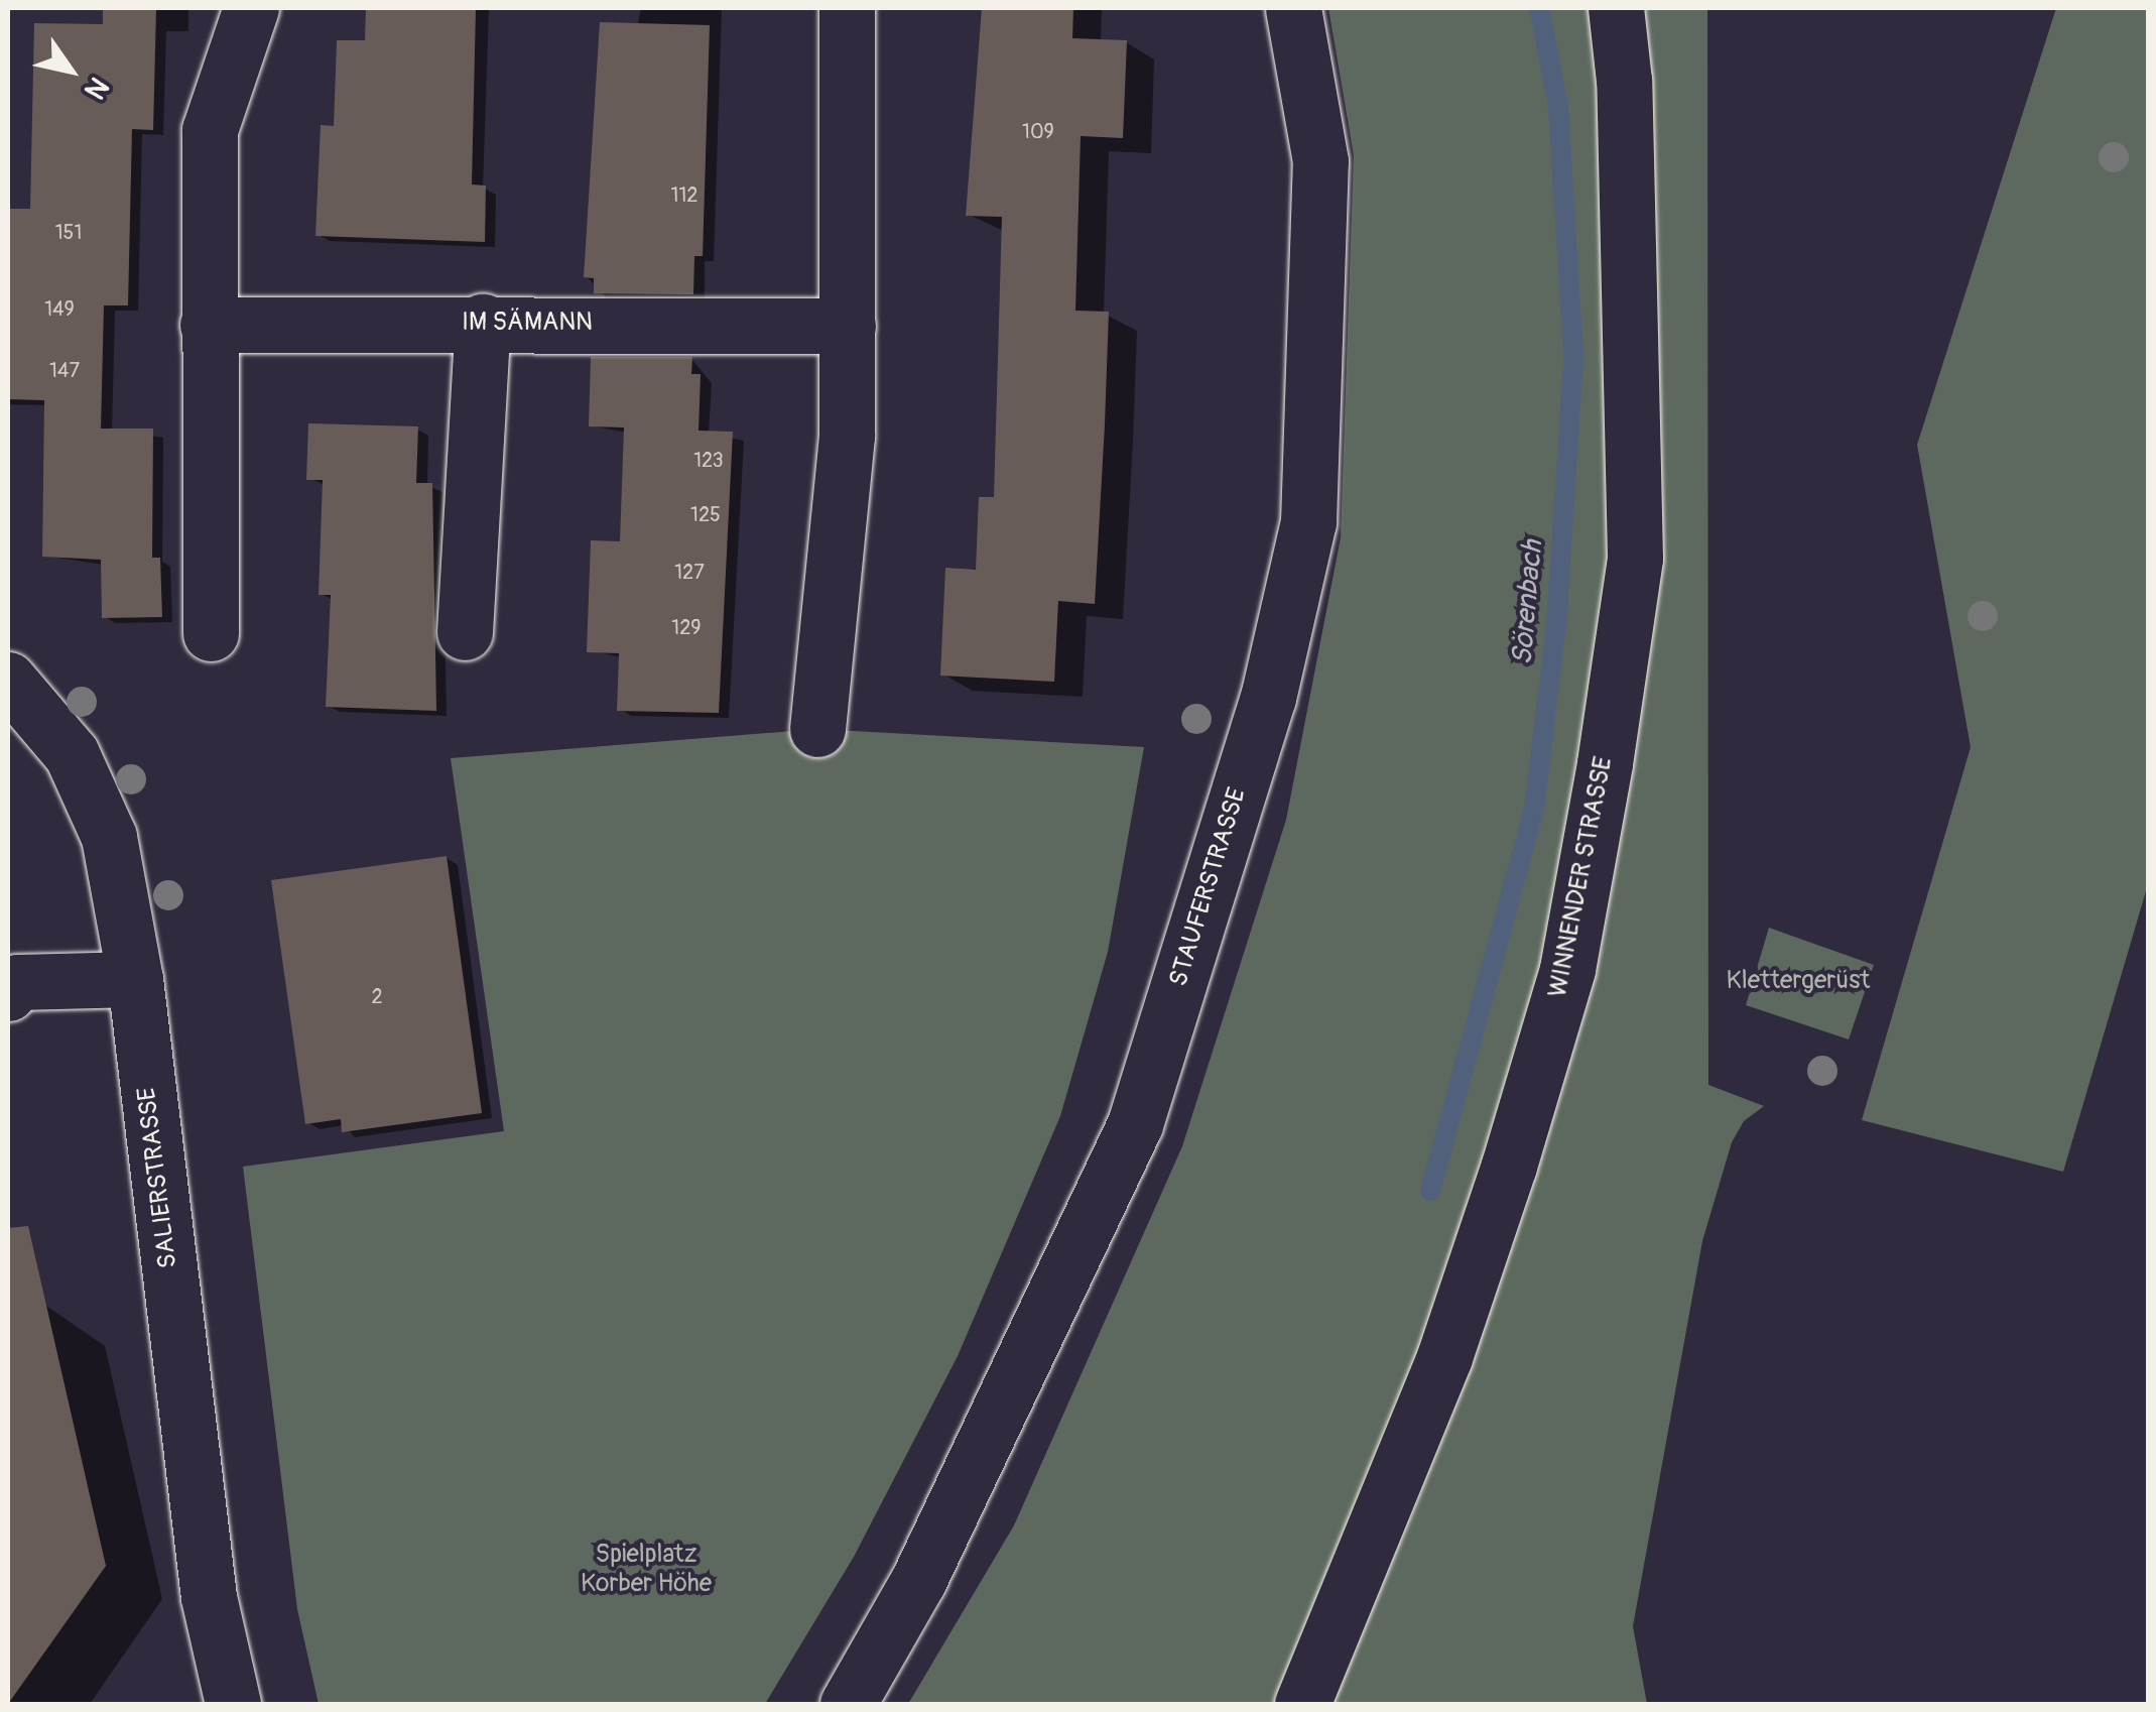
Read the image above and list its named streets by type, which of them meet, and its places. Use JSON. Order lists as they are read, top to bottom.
{
  "streets": {
    "street": [
      "IM SÄMANN",
      "WINNENDER STRASSE",
      "STAUFERSTRASSE",
      "SALIERSTRASSE"
    ]
  },
  "water": ["Sörenbach"],
  "parks": ["Klettergerüst", "Spielplatz Korber Höhe"],
  "house_numbers": [
    "109",
    "112",
    "151",
    "149",
    "147",
    "123",
    "125",
    "127",
    "129",
    "2"
  ],
  "north": "bottom right"
}
